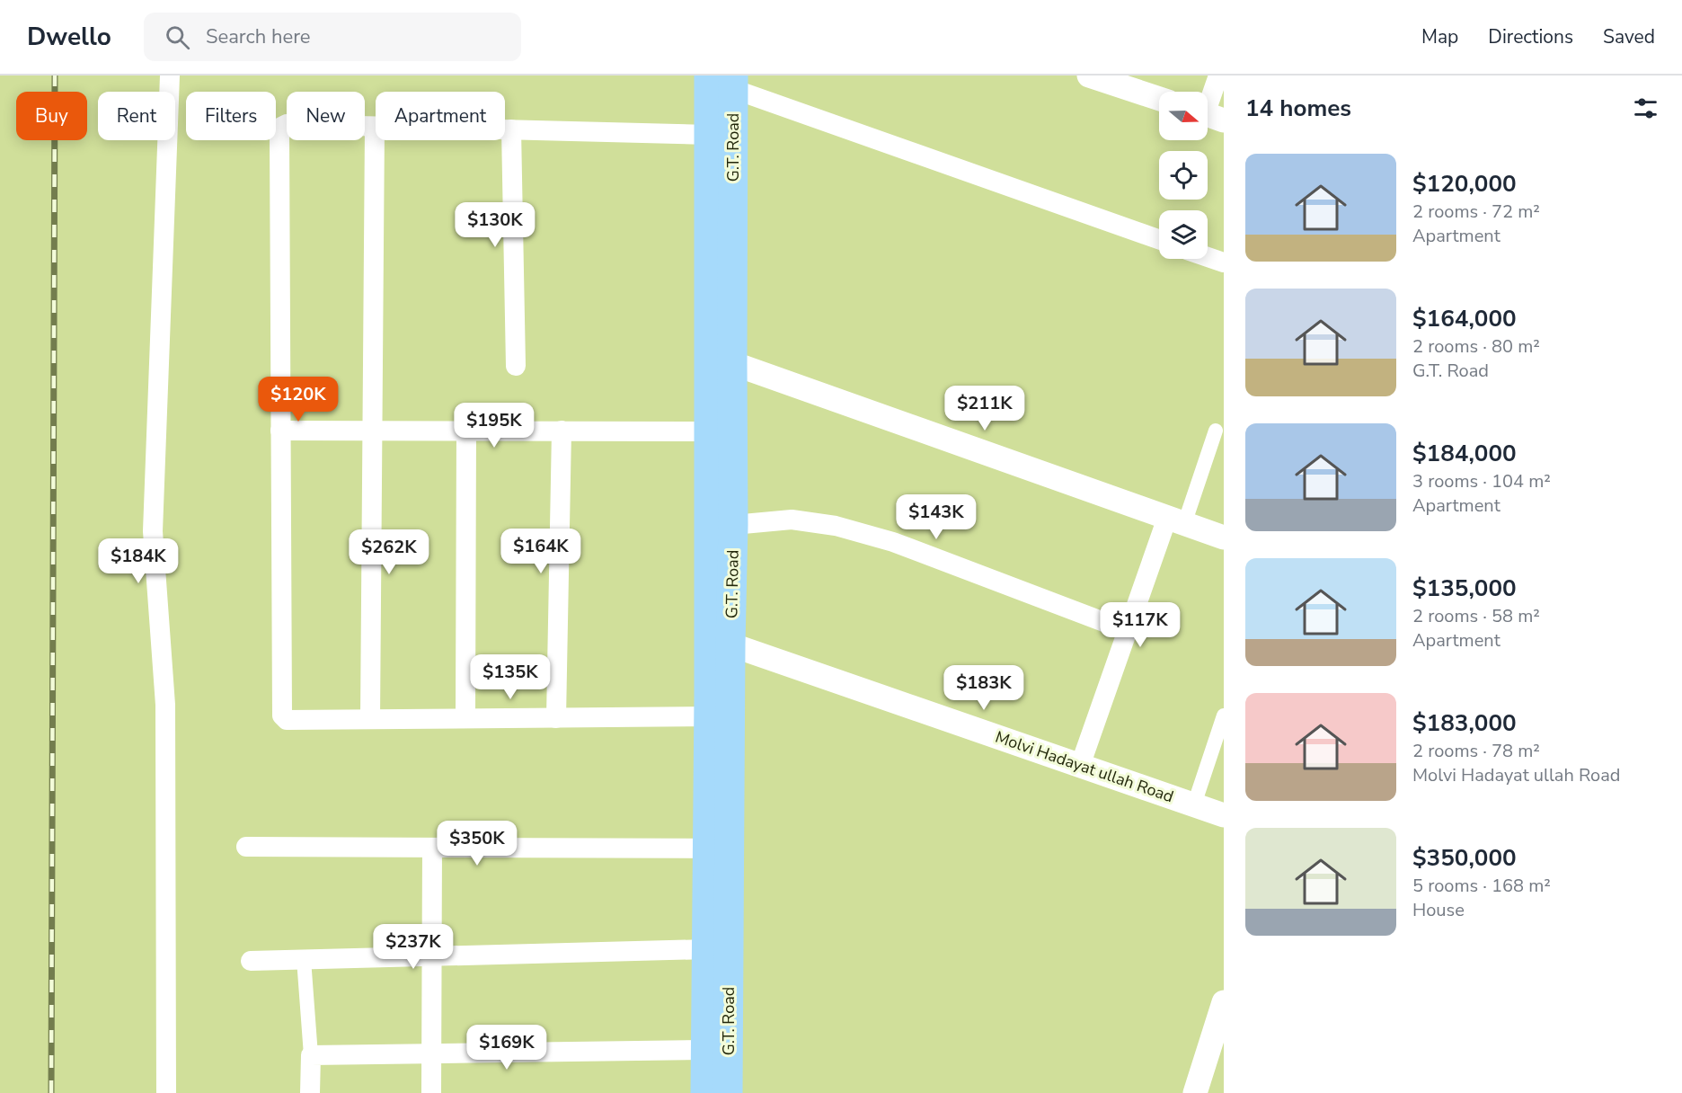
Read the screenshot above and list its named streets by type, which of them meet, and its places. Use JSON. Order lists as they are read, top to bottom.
{
  "streets": {
    "main road": ["G.T. Road"],
    "street": ["Molvi Hadayat ullah Road"]
  },
  "crossings": [
    ["G.T. Road", "Molvi Hadayat ullah Road"]
  ],
  "north": "right",
  "page": {
    "header": "Dwello",
    "search": "Search here",
    "nav": ["Map", "Directions", "Saved"],
    "heading": "14 homes",
    "chip": [
      "Buy",
      "Rent",
      "Filters",
      "New",
      "Apartment"
    ],
    "list": [
      {
        "name": "$120,000",
        "note": "2 rooms · 72 m² · Apartment"
      },
      {
        "name": "$164,000",
        "note": "2 rooms · 80 m² · G.T. Road"
      },
      {
        "name": "$184,000",
        "note": "3 rooms · 104 m² · Apartment"
      },
      {
        "name": "$135,000",
        "note": "2 rooms · 58 m² · Apartment"
      },
      {
        "name": "$183,000",
        "note": "2 rooms · 78 m² · Molvi Hadayat ullah Road"
      },
      {
        "name": "$350,000",
        "note": "5 rooms · 168 m² · House"
      }
    ],
    "price": [
      "$130K",
      "$120K",
      "$211K",
      "$195K",
      "$143K",
      "$164K",
      "$262K",
      "$184K",
      "$117K",
      "$135K",
      "$183K",
      "$350K",
      "$237K",
      "$169K"
    ]
  }
}
